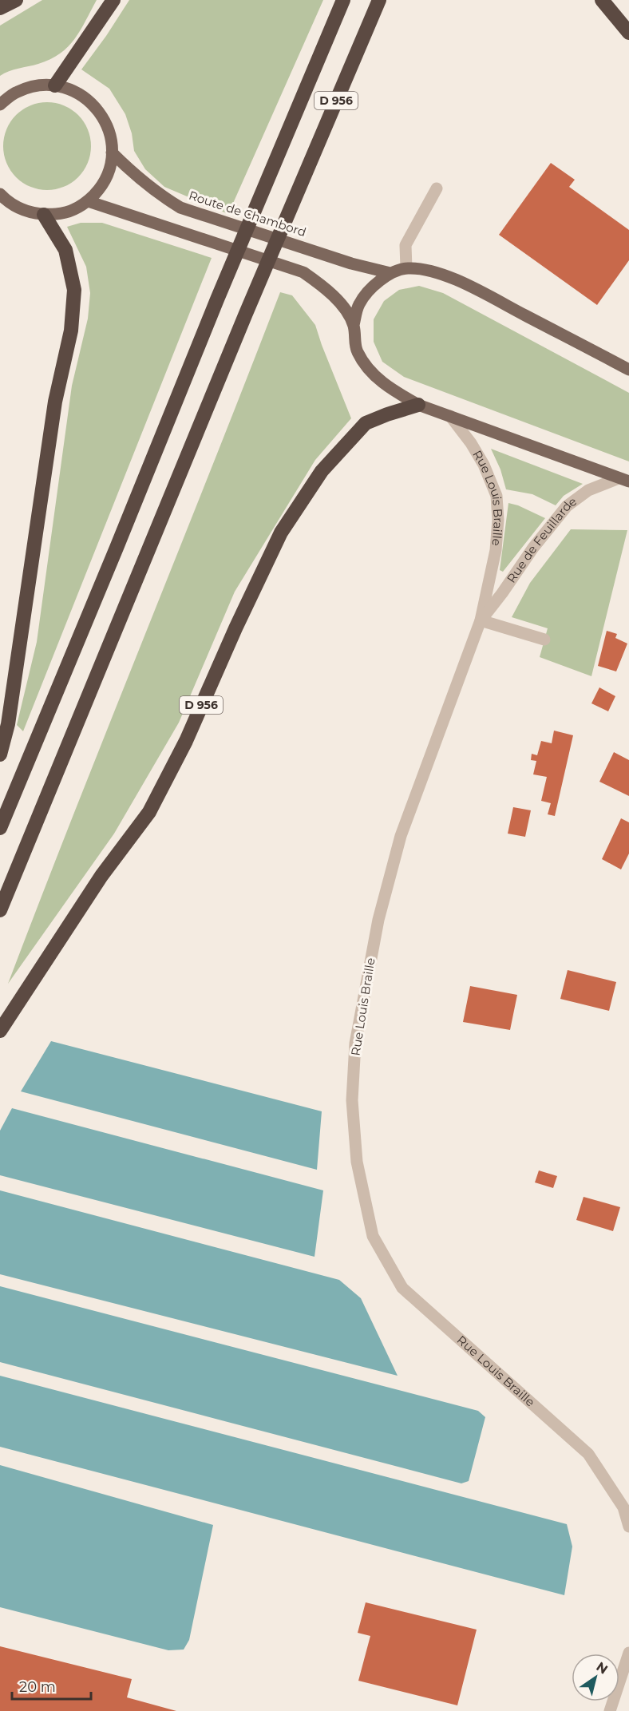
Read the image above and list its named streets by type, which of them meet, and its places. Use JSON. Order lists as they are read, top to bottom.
{
  "streets": {
    "highway": ["D 956"],
    "main road": ["Route de Chambord"],
    "street": ["Rue Louis Braille", "Rue de Feuillarde"]
  },
  "crossings": [
    ["Rue Louis Braille", "Rue de Feuillarde"]
  ],
  "scale_bar": "20 m",
  "north": "top right"
}
